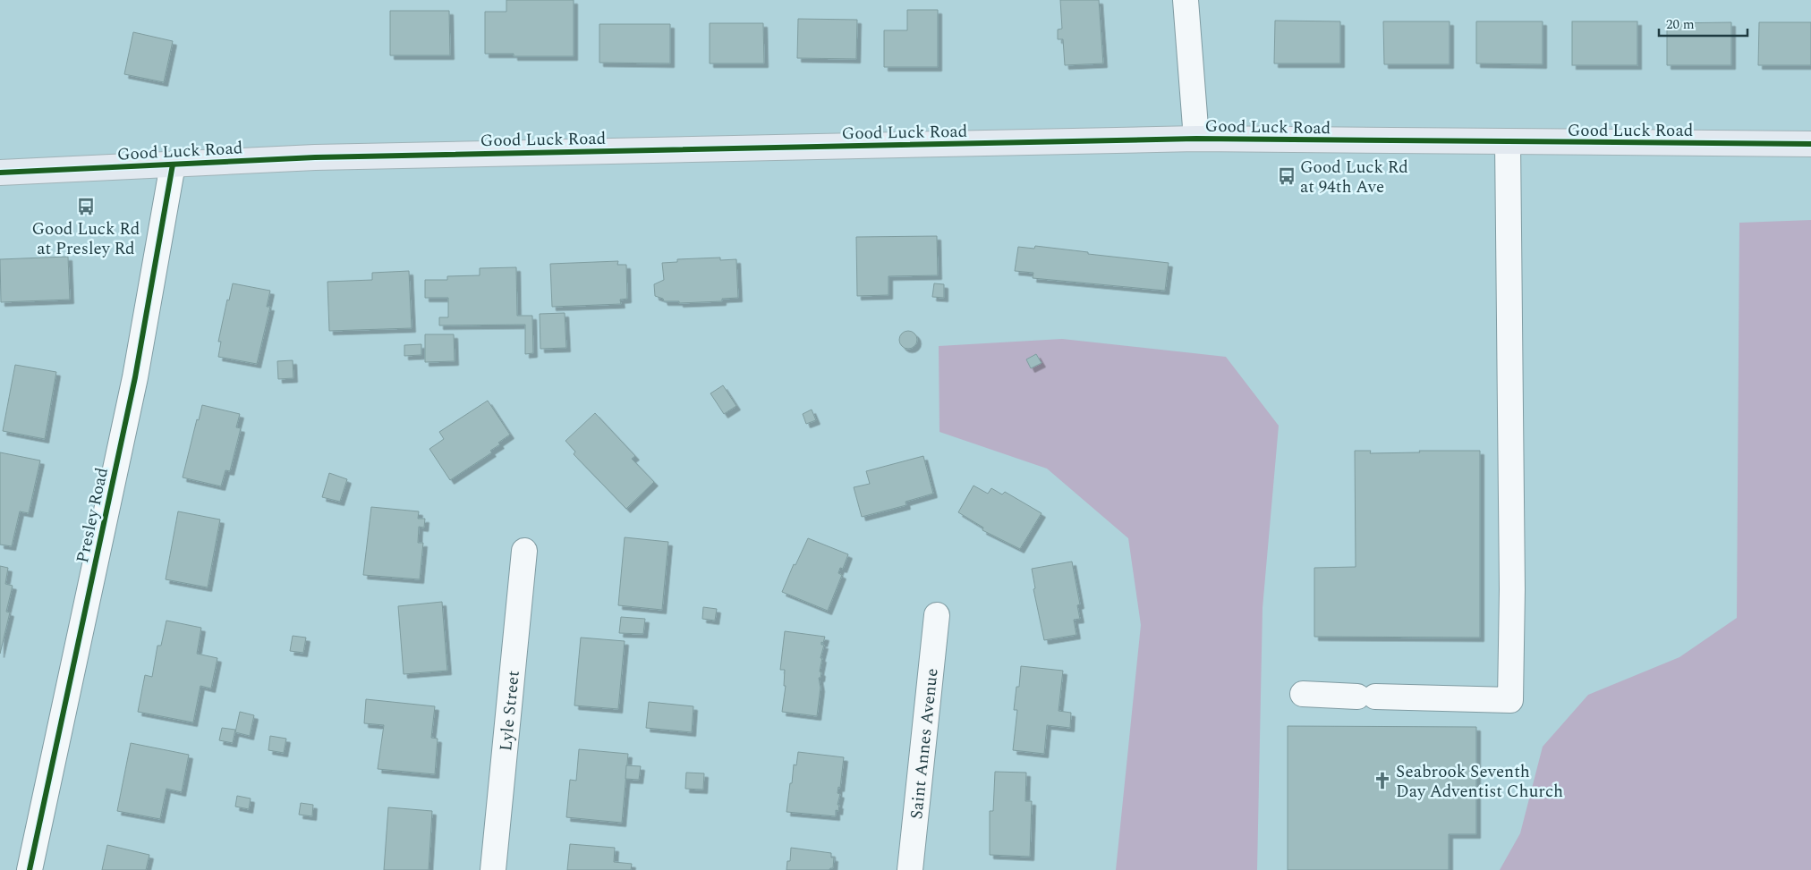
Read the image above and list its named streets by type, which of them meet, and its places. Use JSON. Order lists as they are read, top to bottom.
{
  "streets": {
    "main road": ["Good Luck Road"],
    "street": ["Presley Road", "Lyle Street", "Saint Annes Avenue"]
  },
  "crossings": [
    ["Good Luck Road", "Presley Road"]
  ],
  "places": {
    "bus stop": ["Good Luck Rd at 94th Ave", "Good Luck Rd at Presley Rd"],
    "church": ["Seabrook Seventh Day Adventist Church"]
  },
  "scale_bar": "20 m"
}
